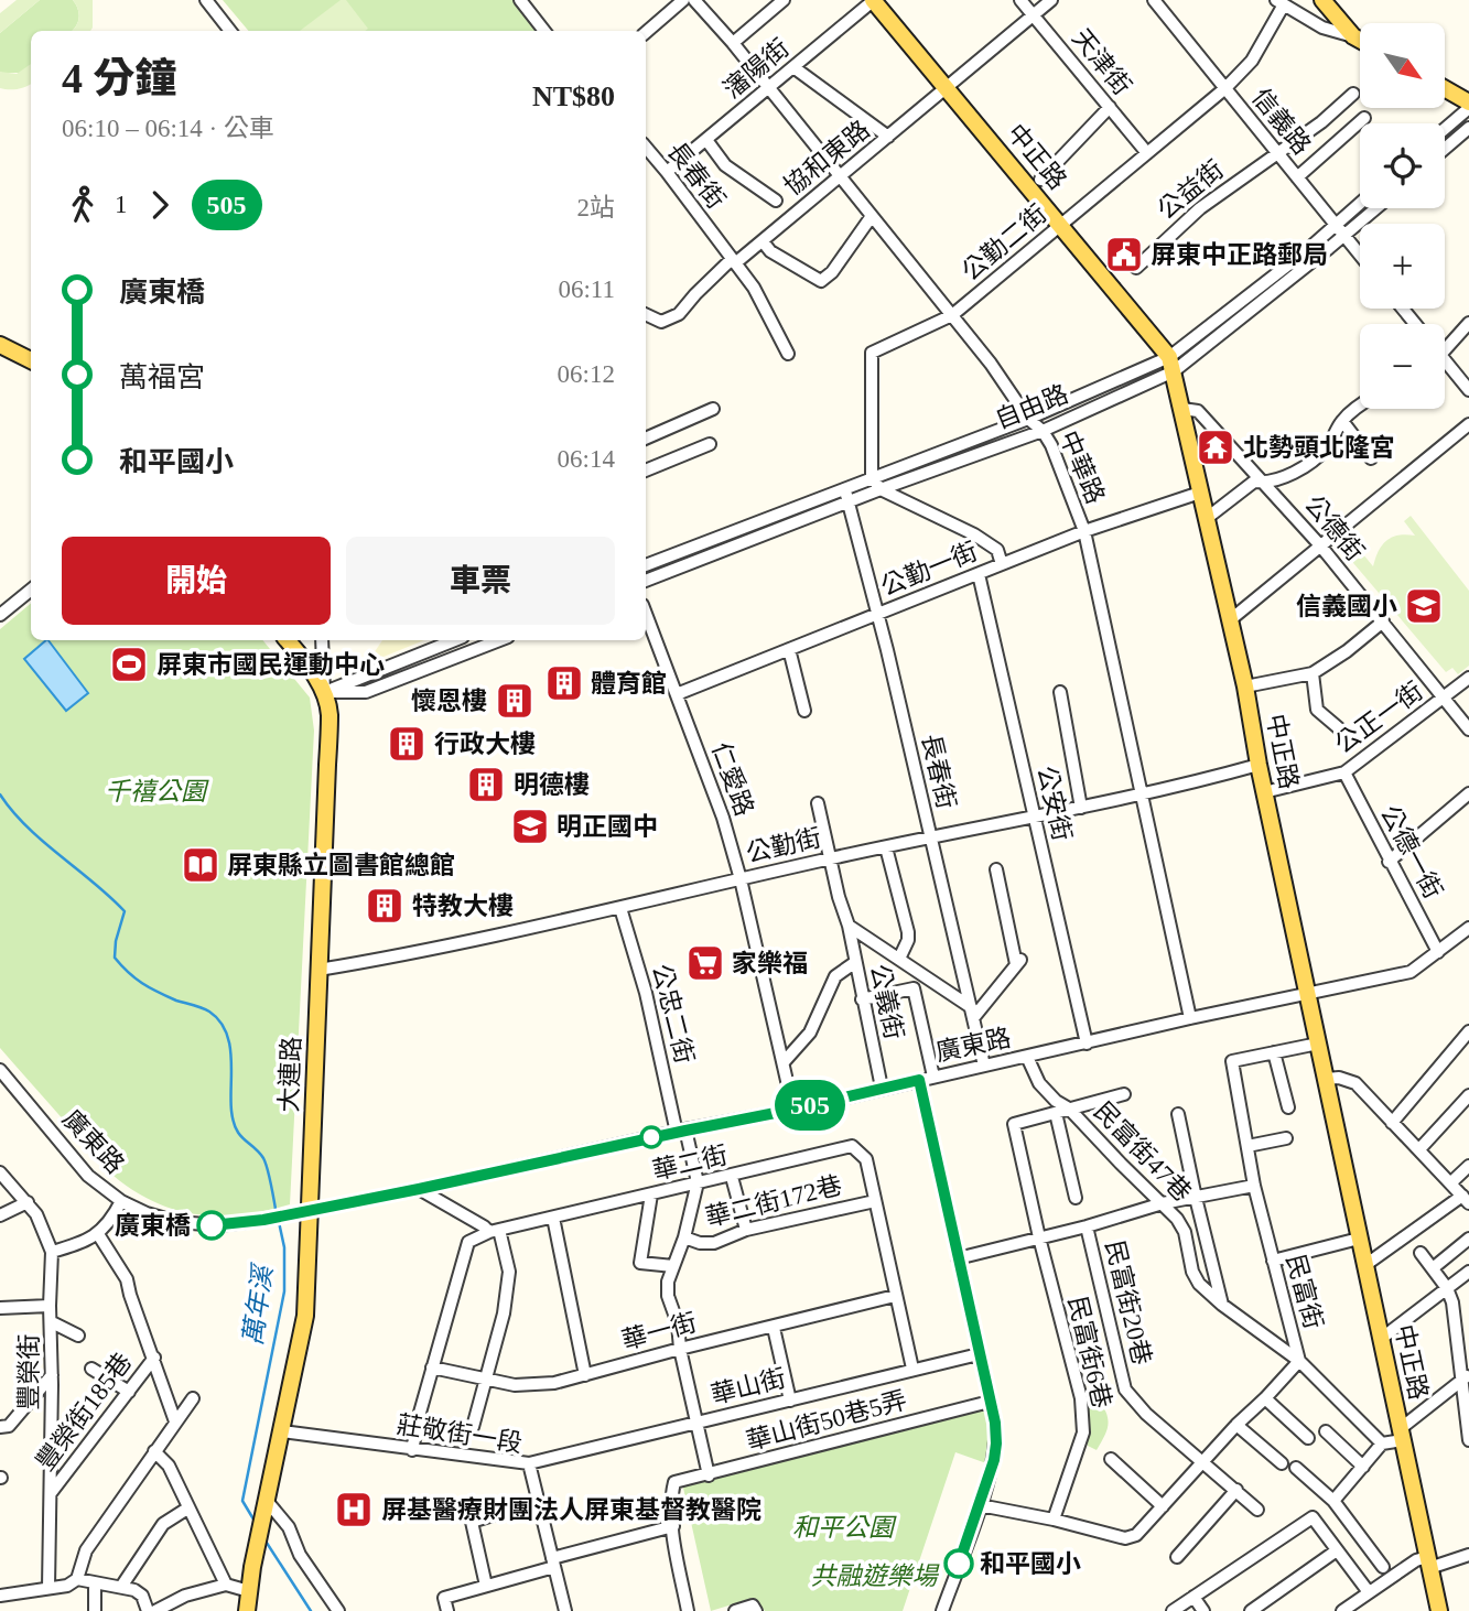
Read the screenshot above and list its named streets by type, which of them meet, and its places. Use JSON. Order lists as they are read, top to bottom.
{
  "streets": {
    "main road": ["中正路", "大連路"],
    "street": [
      "天津街",
      "瀋陽街",
      "信義路",
      "協和東路",
      "長春街",
      "公益街",
      "公勤二街",
      "自由路",
      "中華路",
      "公德街",
      "公勤一街",
      "公正一街",
      "仁愛路",
      "公安街",
      "公勤街",
      "公德一街",
      "公義街",
      "公忠二街",
      "廣東路",
      "民富街47巷",
      "華二街",
      "華二街172巷",
      "民富街",
      "民富街20巷",
      "華一街",
      "民富街6巷",
      "豐榮街",
      "華山街",
      "豐榮街185巷",
      "華山街50巷5弄",
      "莊敬街一段"
    ]
  },
  "crossings": [
    ["天津街", "協和東路"],
    ["天津街", "公勤二街"],
    ["瀋陽街", "中正路"],
    ["瀋陽街", "長春街"],
    ["瀋陽街", "中華路"],
    ["信義路", "公益街"],
    ["信義路", "公勤二街"],
    ["信義路", "自由路"],
    ["中正路", "協和東路"],
    ["中正路", "公勤二街"],
    ["中正路", "自由路"],
    ["中正路", "公德街"],
    ["中正路", "公勤一街"],
    ["中正路", "公正一街"],
    ["中正路", "公勤街"],
    ["中正路", "廣東路"],
    ["協和東路", "長春街"],
    ["協和東路", "中華路"],
    ["長春街", "自由路"],
    ["長春街", "公勤一街"],
    ["長春街", "公勤街"],
    ["長春街", "公義街"],
    ["長春街", "廣東路"],
    ["公勤二街", "自由路"],
    ["公勤二街", "中華路"],
    ["自由路", "中華路"],
    ["中華路", "公勤一街"],
    ["中華路", "公勤街"],
    ["中華路", "廣東路"],
    ["公德街", "公正一街"],
    ["公勤一街", "仁愛路"],
    ["公勤一街", "公安街"],
    ["公正一街", "公德一街"],
    ["仁愛路", "公勤街"],
    ["仁愛路", "廣東路"],
    ["公安街", "公勤街"],
    ["公安街", "廣東路"],
    ["公勤街", "公義街"],
    ["公勤街", "公忠二街"],
    ["公勤街", "大連路"],
    ["公德一街", "廣東路"],
    ["公義街", "廣東路"],
    ["公忠二街", "廣東路"],
    ["公忠二街", "華二街"],
    ["廣東路", "大連路"],
    ["廣東路", "民富街47巷"],
    ["大連路", "莊敬街一段"],
    ["民富街47巷", "民富街"],
    ["華二街", "華二街172巷"],
    ["華二街", "華一街"],
    ["華二街", "華山街"],
    ["民富街", "民富街20巷"],
    ["民富街", "民富街6巷"],
    ["豐榮街", "豐榮街185巷"],
    ["華山街", "莊敬街一段"]
  ],
  "water": ["萬年溪"],
  "parks": ["千禧公園", "和平公園", "共融遊樂場"],
  "places": {
    "public building": ["屏東中正路郵局"],
    "temple": ["北勢頭北隆宮"],
    "school or university": ["信義國小", "明正國中"],
    "sports": ["屏東市國民運動中心"],
    "building": [
      "體育館",
      "懷恩樓",
      "行政大樓",
      "明德樓",
      "特教大樓"
    ],
    "library": ["屏東縣立圖書館總館"],
    "supermarket": ["家樂福"],
    "other": ["廣東橋", "和平國小"],
    "hospital": ["屏基醫療財團法人屏東基督教醫院"]
  },
  "lines": ["bus line 505"],
  "north": "bottom right",
  "page": {
    "on_map": "505",
    "map_buttons": ["+", "−"],
    "heading": ["4 分鐘", "06:10 – 06:14 · 公車", "NT$80"],
    "legs": ["1", "505", "2站"],
    "list": [
      {
        "name": "廣東橋",
        "value": "06:11"
      },
      {
        "name": "萬福宮",
        "value": "06:12"
      },
      {
        "name": "和平國小",
        "value": "06:14"
      }
    ],
    "buttons": ["開始", "車票"]
  }
}
